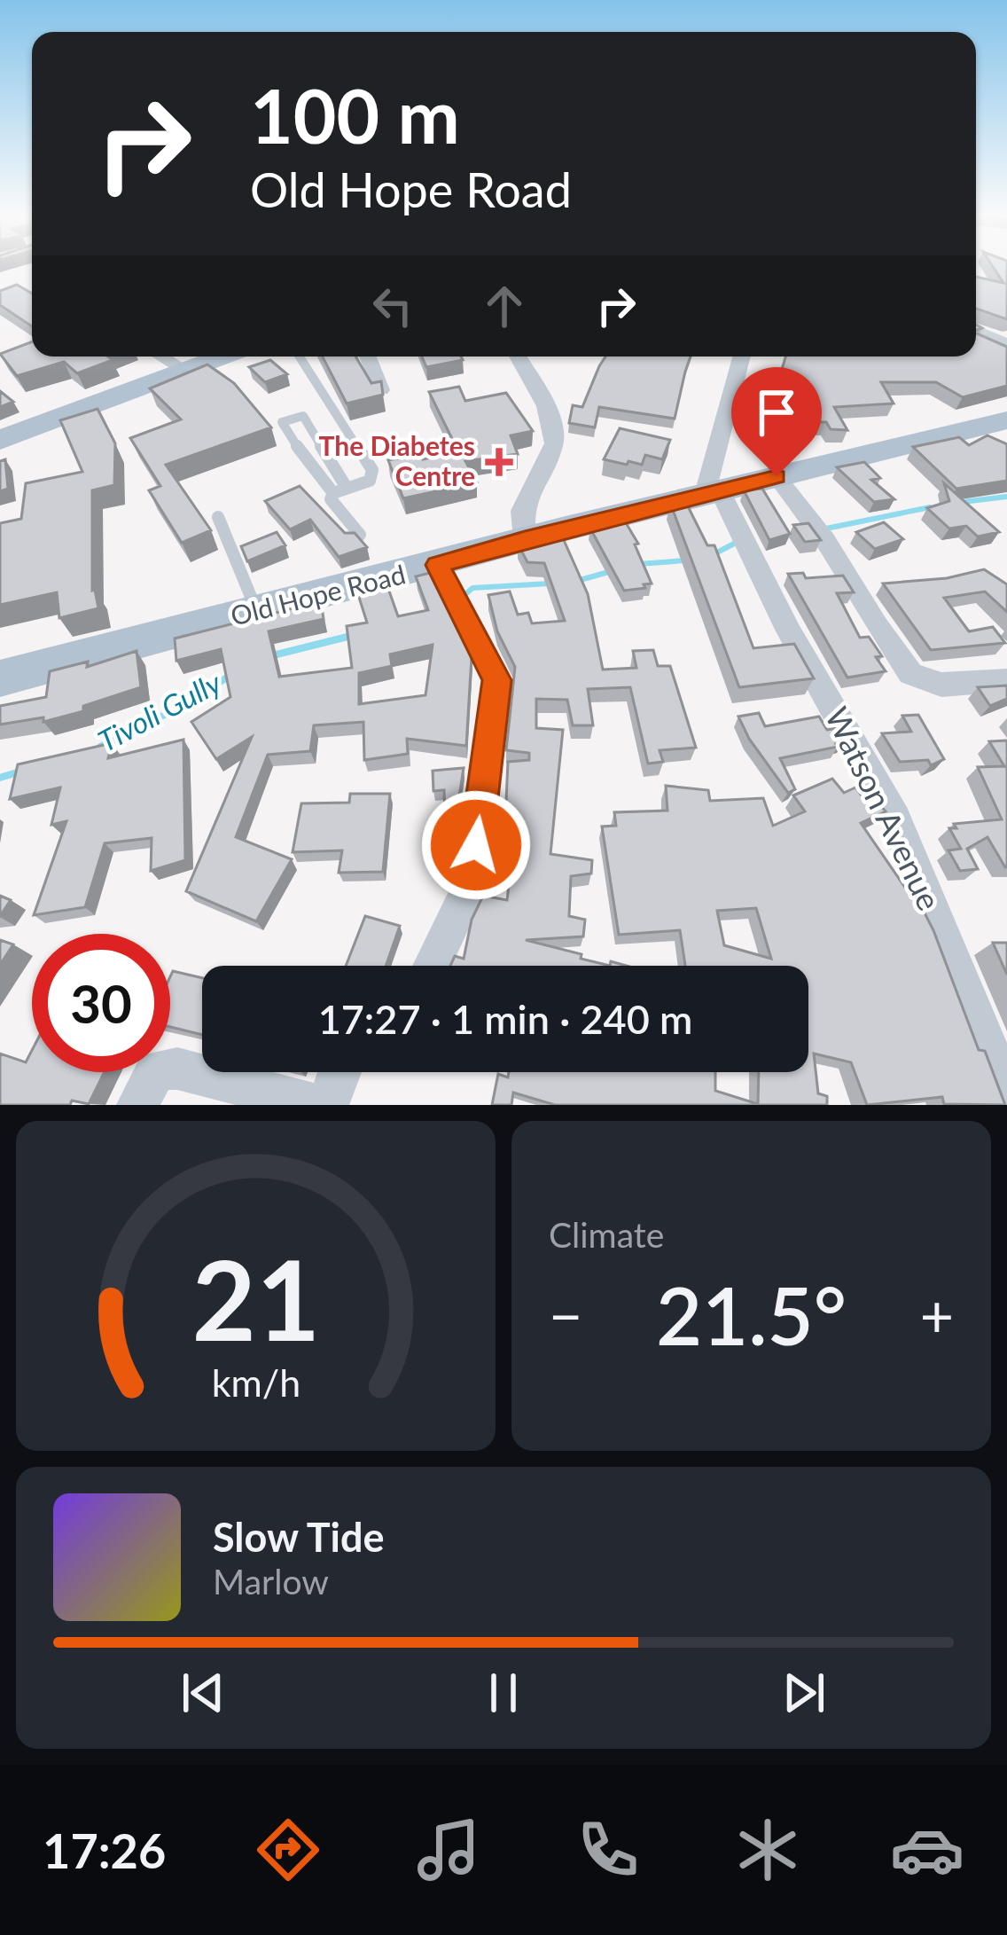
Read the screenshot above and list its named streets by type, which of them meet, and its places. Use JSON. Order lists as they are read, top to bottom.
{
  "streets": {
    "main road": ["Old Hope Road"],
    "street": ["Watson Avenue"]
  },
  "crossings": [
    ["Old Hope Road", "Watson Avenue"]
  ],
  "water": ["Tivoli Gully"],
  "places": {
    "health": ["The Diabetes Centre"]
  },
  "page": {
    "turn": ["100 m", "Old Hope Road"],
    "limit": "30",
    "trip": "17:27 · 1 min · 240 m",
    "tile": "Climate",
    "heat": ["−", "21.5°", "+"],
    "song": ["Slow Tide", "Marlow"],
    "tabs": "17:26",
    "gauge": ["21", "km/h"]
  }
}
